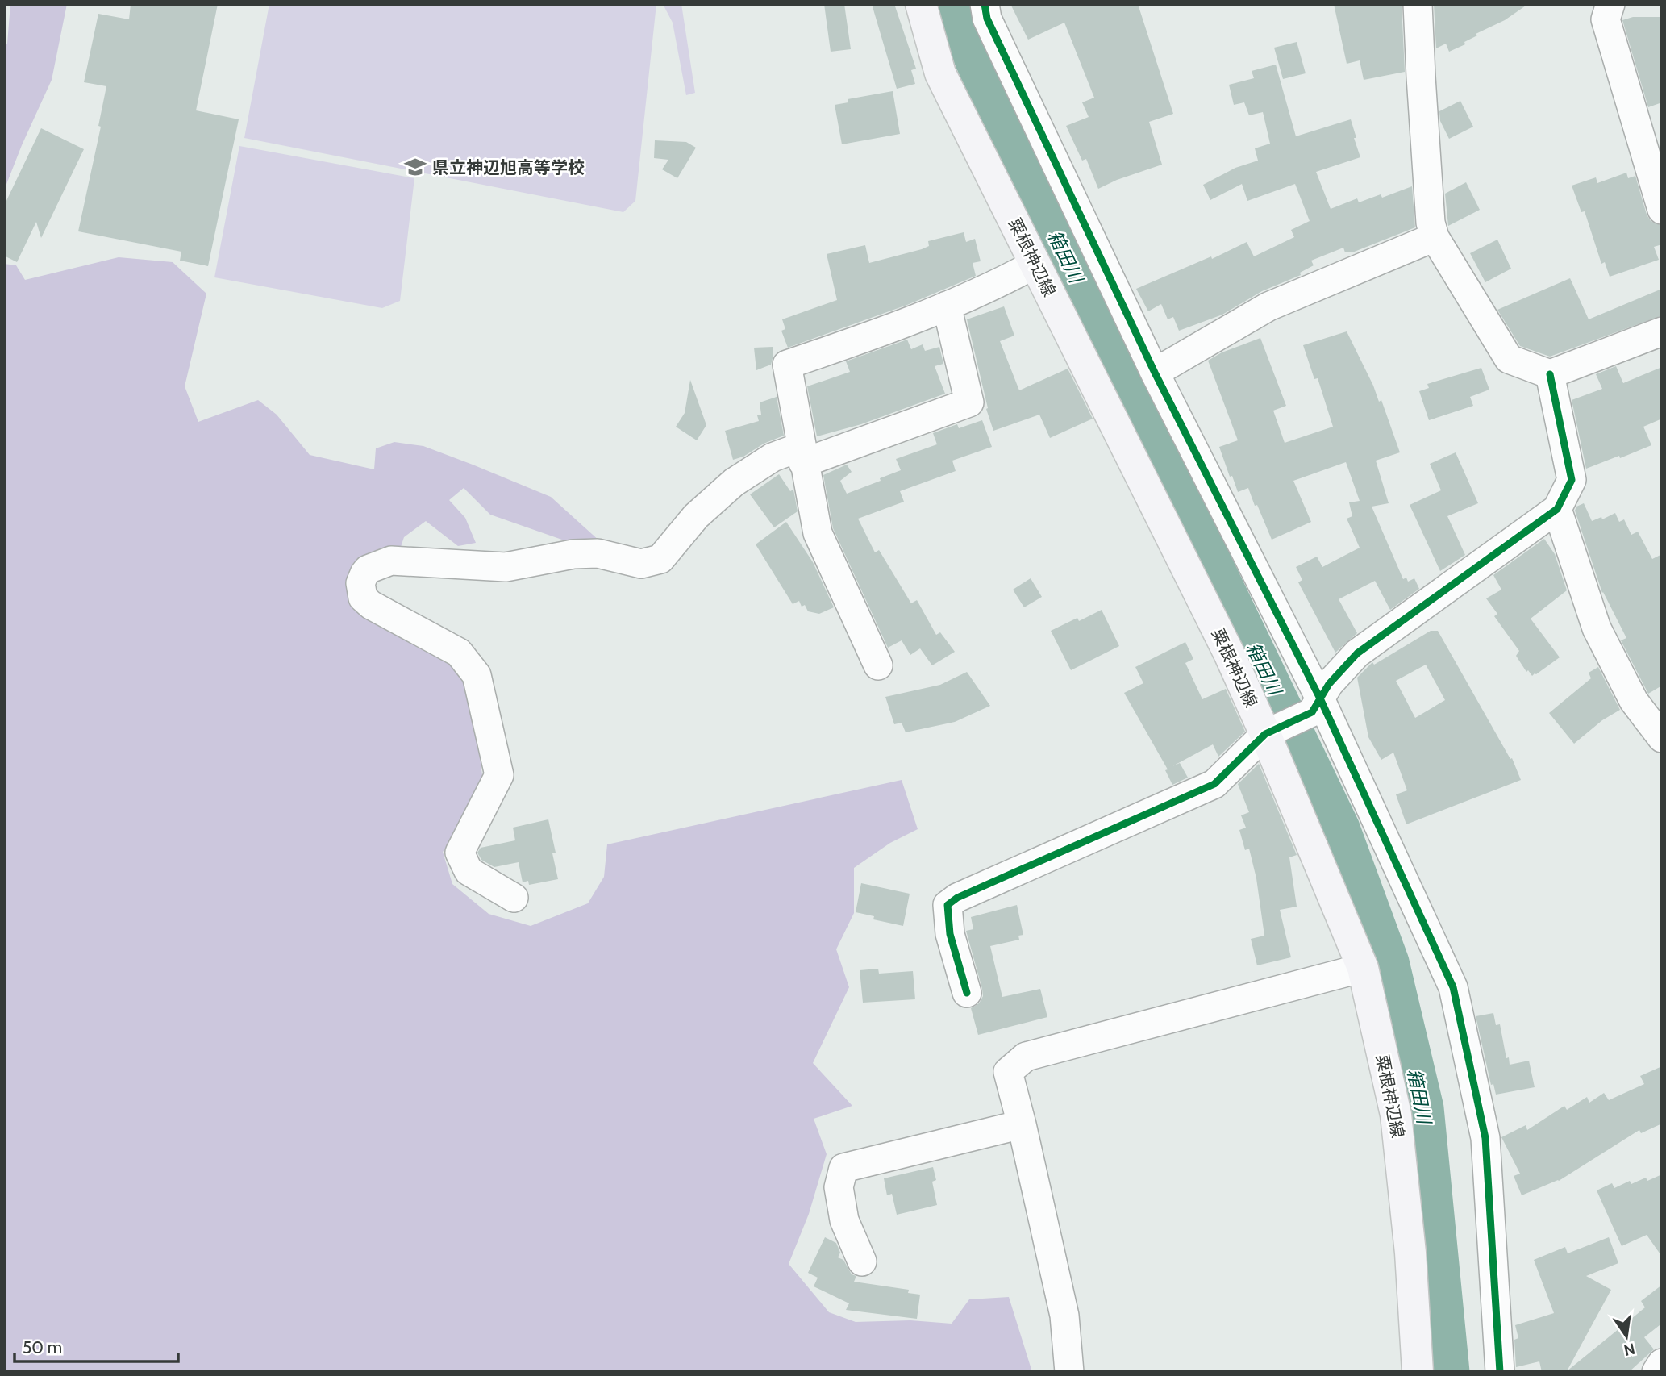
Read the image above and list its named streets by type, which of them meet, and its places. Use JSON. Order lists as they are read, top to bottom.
{
  "streets": {
    "main road": ["粟根神辺線"]
  },
  "water": ["箱田川"],
  "places": {
    "school or university": ["県立神辺旭高等学校"]
  },
  "scale_bar": "50 m",
  "north": "bottom"
}
